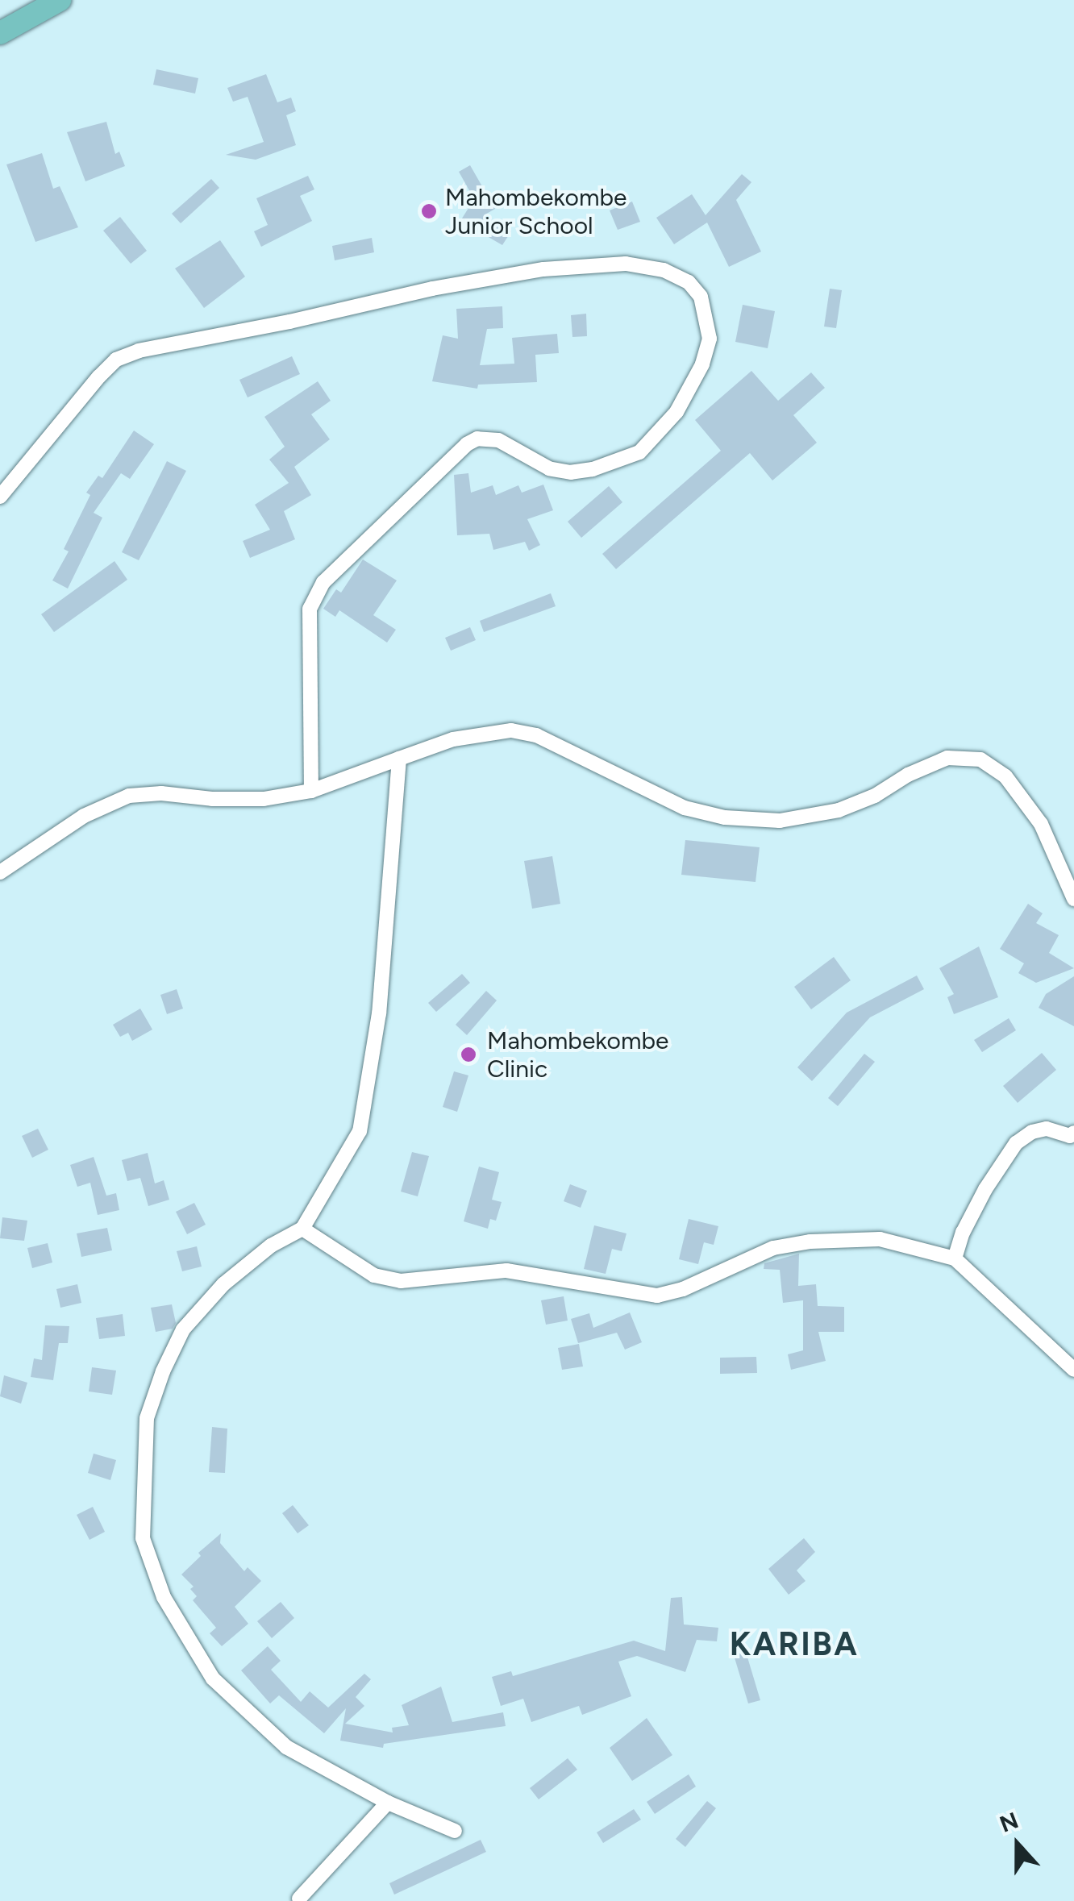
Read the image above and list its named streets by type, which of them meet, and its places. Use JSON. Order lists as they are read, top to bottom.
{
  "districts": ["KARIBA"],
  "places": ["Mahombekombe Junior School", "Mahombekombe Clinic"],
  "north": "top"
}
